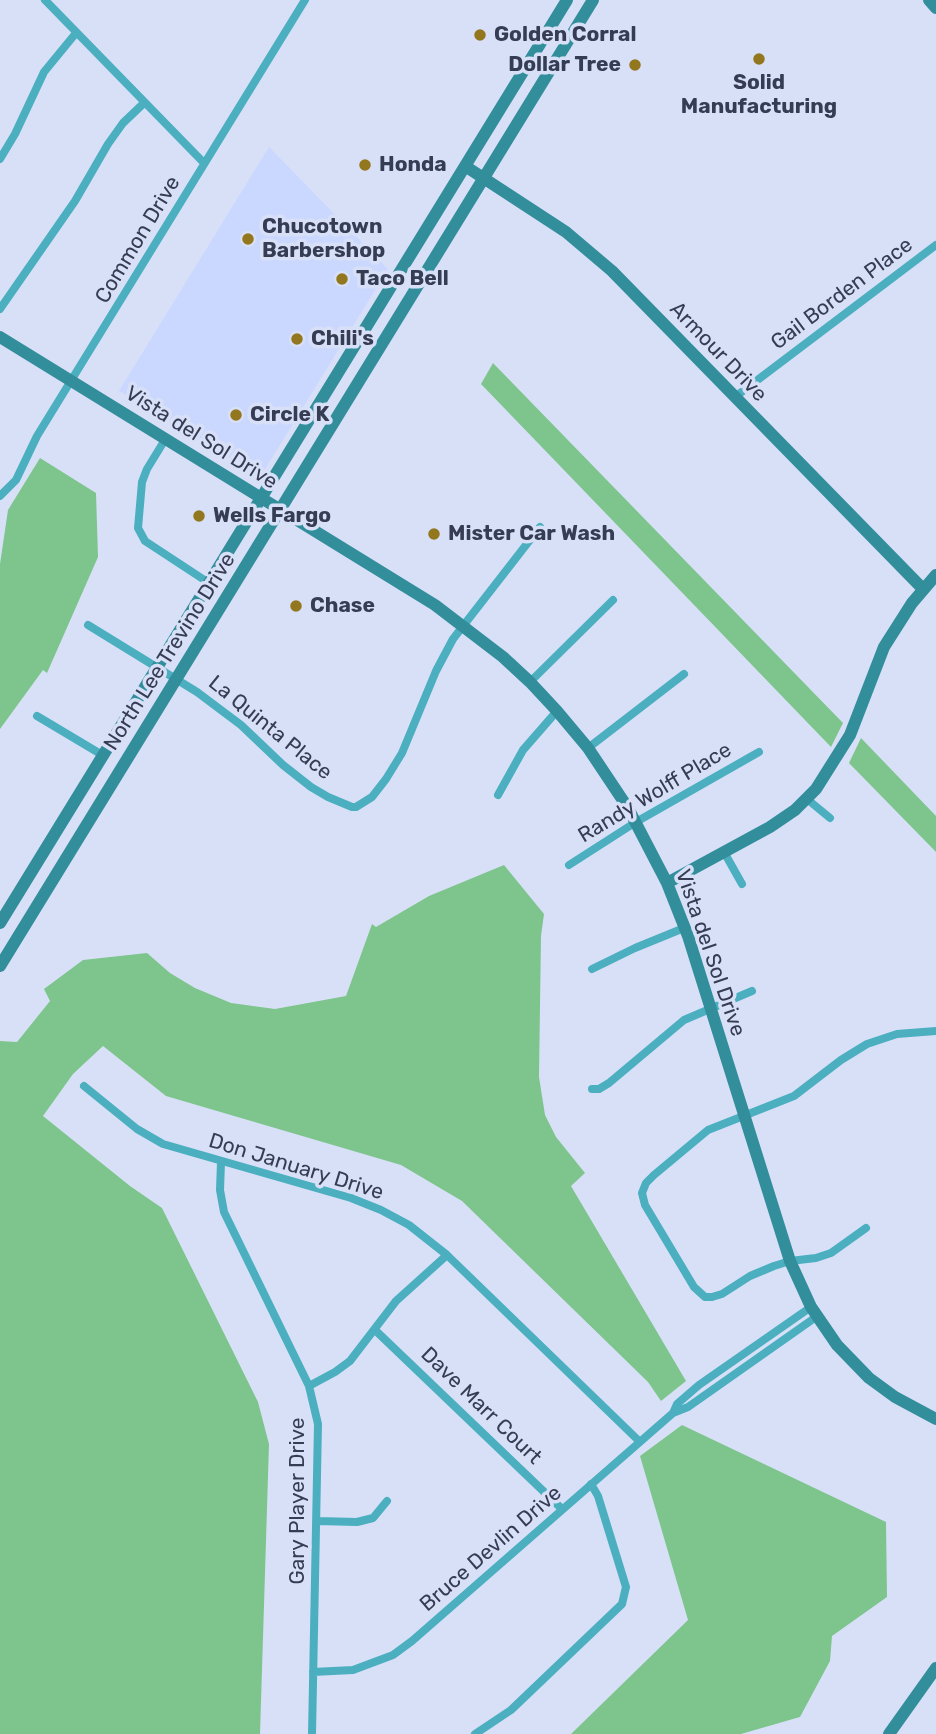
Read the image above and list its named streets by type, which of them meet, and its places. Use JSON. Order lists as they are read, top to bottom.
{
  "streets": {
    "main road": ["Armour Drive", "Vista del Sol Drive", "North Lee Trevino Drive"],
    "street": [
      "Common Drive",
      "Gail Borden Place",
      "La Quinta Place",
      "Randy Wolff Place",
      "Don January Drive",
      "Dave Marr Court",
      "Gary Player Drive",
      "Bruce Devlin Drive"
    ]
  },
  "crossings": [
    ["Common Drive", "Vista del Sol Drive"],
    ["Gail Borden Place", "Armour Drive"],
    ["Armour Drive", "North Lee Trevino Drive"],
    ["Vista del Sol Drive", "North Lee Trevino Drive"],
    ["Vista del Sol Drive", "La Quinta Place"],
    ["Vista del Sol Drive", "Randy Wolff Place"],
    ["Vista del Sol Drive", "Bruce Devlin Drive"],
    ["North Lee Trevino Drive", "La Quinta Place"],
    ["Don January Drive", "Gary Player Drive"],
    ["Don January Drive", "Bruce Devlin Drive"],
    ["Dave Marr Court", "Bruce Devlin Drive"],
    ["Gary Player Drive", "Bruce Devlin Drive"]
  ],
  "places": [
    "Golden Corral",
    "Solid Manufacturing",
    "Dollar Tree",
    "Honda",
    "Chucotown Barbershop",
    "Taco Bell",
    "Chili's",
    "Circle K",
    "Wells Fargo",
    "Mister Car Wash",
    "Chase"
  ]
}
